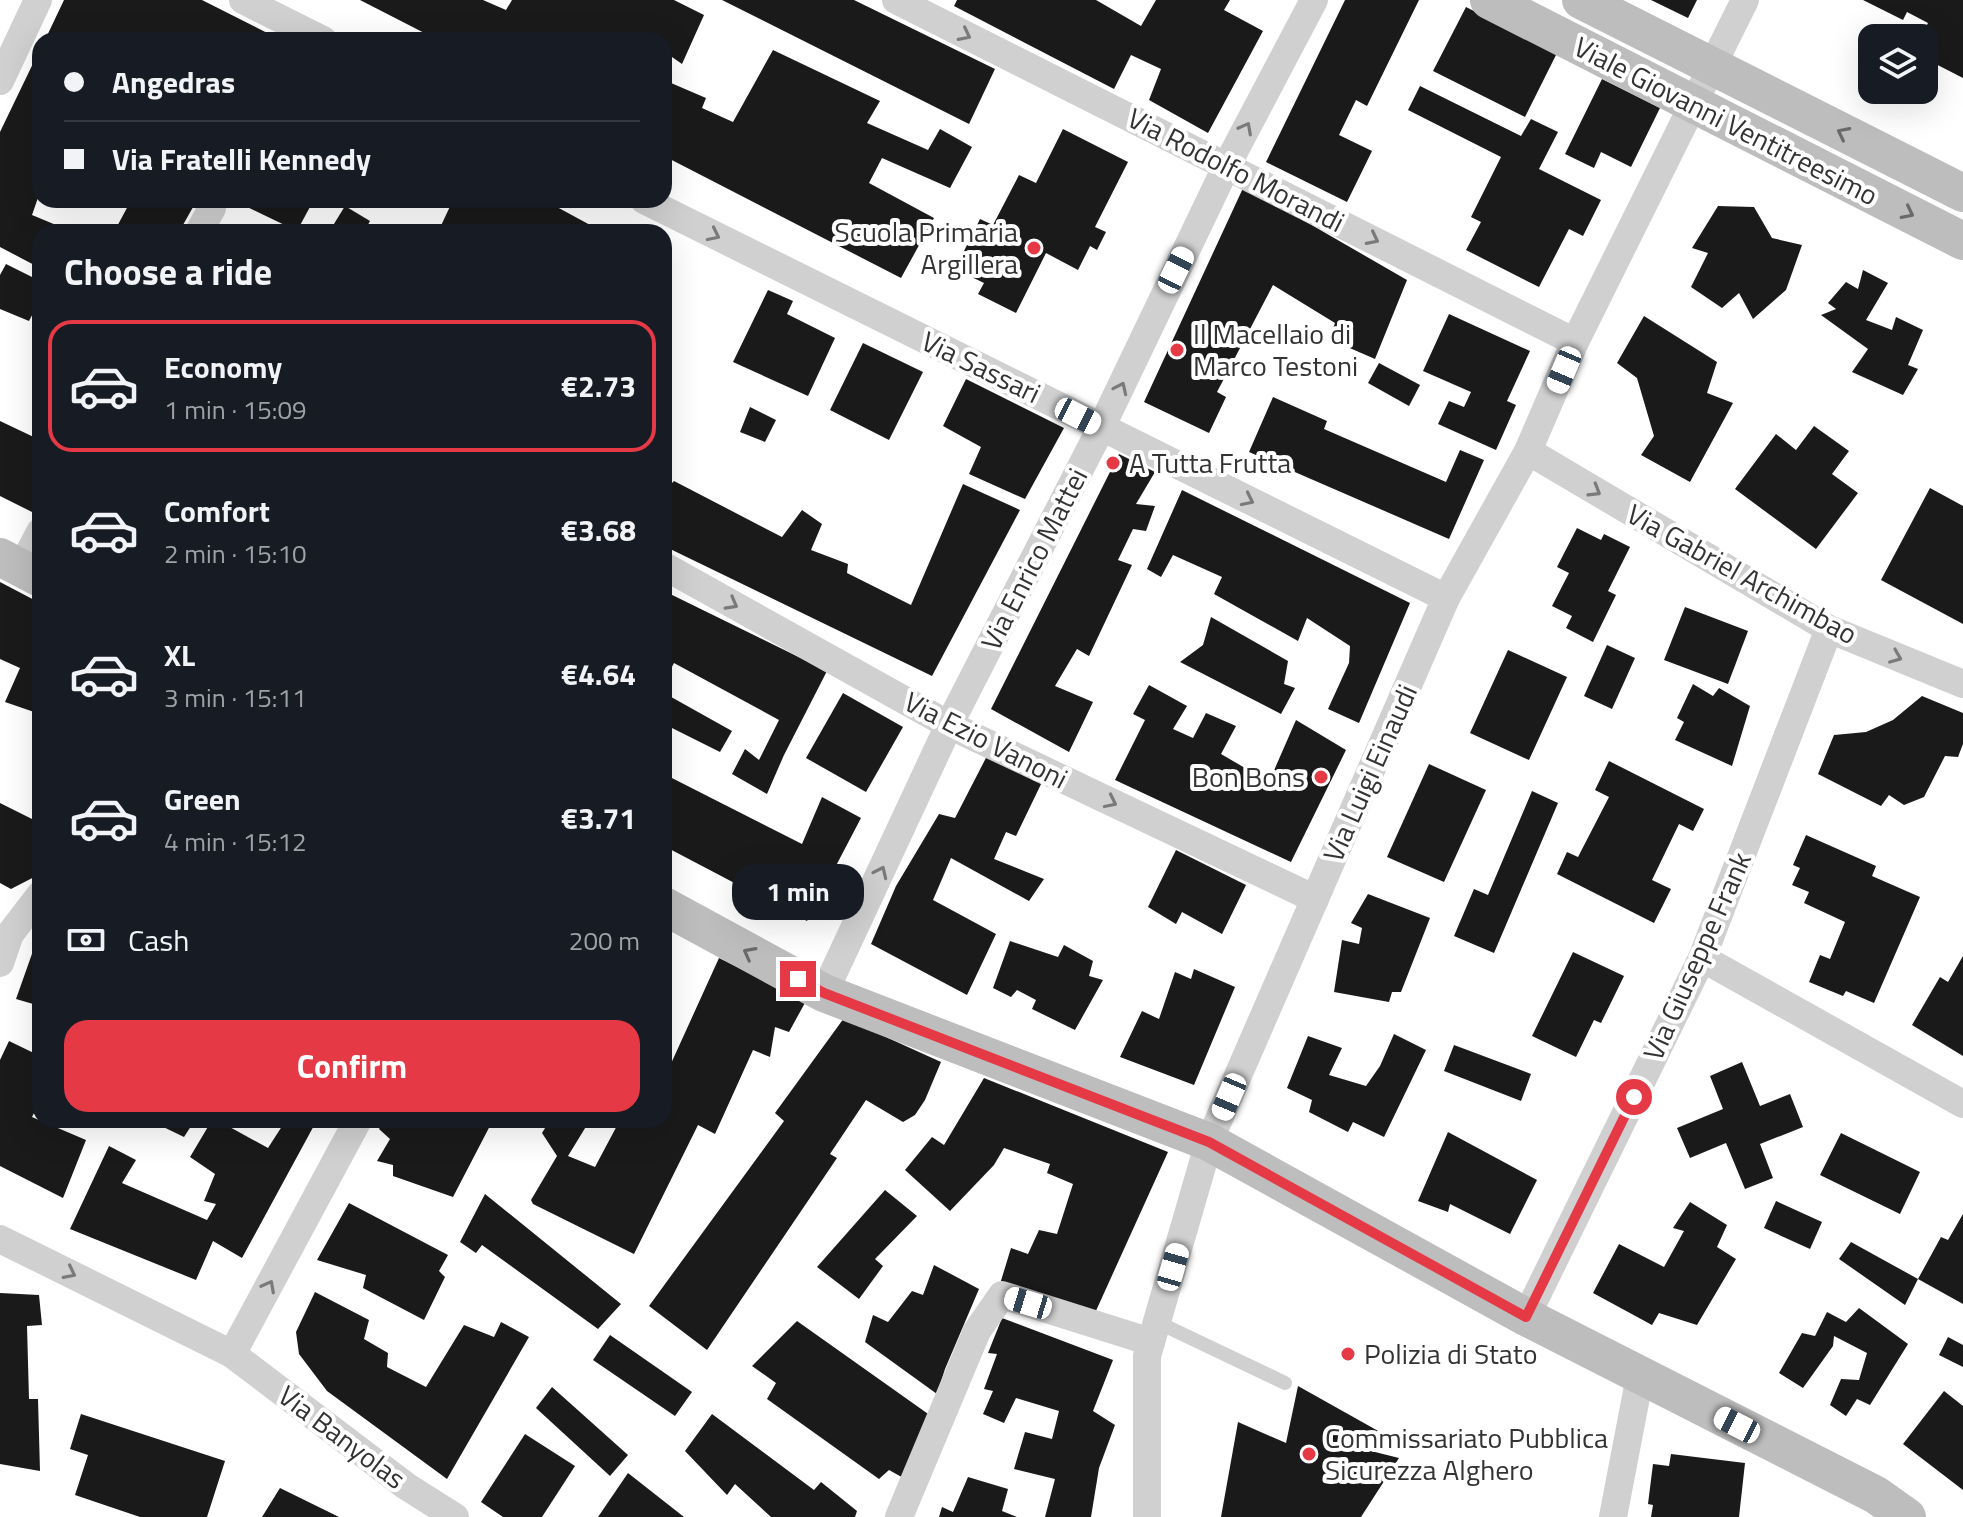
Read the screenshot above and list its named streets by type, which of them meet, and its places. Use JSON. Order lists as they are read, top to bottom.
{
  "streets": {
    "street": [
      "Viale Giovanni Ventitreesimo",
      "Via Rodolfo Morandi",
      "Via Sassari",
      "Via Enrico Mattei",
      "Via Gabriel Archimbao",
      "Via Ezio Vanoni",
      "Via Luigi Einaudi",
      "Via Giuseppe Frank",
      "Via Banyolas"
    ]
  },
  "crossings": [
    ["Viale Giovanni Ventitreesimo", "Via Luigi Einaudi"],
    ["Via Rodolfo Morandi", "Via Enrico Mattei"],
    ["Via Rodolfo Morandi", "Via Luigi Einaudi"],
    ["Via Sassari", "Via Enrico Mattei"],
    ["Via Sassari", "Via Luigi Einaudi"],
    ["Via Enrico Mattei", "Via Ezio Vanoni"],
    ["Via Gabriel Archimbao", "Via Luigi Einaudi"],
    ["Via Gabriel Archimbao", "Via Giuseppe Frank"],
    ["Via Ezio Vanoni", "Via Luigi Einaudi"]
  ],
  "one_way": [
    "Via Rodolfo Morandi",
    "Via Sassari",
    "Via Enrico Mattei",
    "Via Gabriel Archimbao",
    "Via Ezio Vanoni",
    "Via Banyolas"
  ],
  "places": [
    "Scuola Primaria Argillera",
    "Il Macellaio di Marco Testoni",
    "A Tutta Frutta",
    "Bon Bons",
    "Polizia di Stato",
    "Commissariato Pubblica Sicurezza Alghero"
  ],
  "page": {
    "banner": ["Angedras", "Via Fratelli Kennedy"],
    "heading": "Choose a ride",
    "list": [
      {
        "name": "Economy",
        "note": "1 min · 15:09",
        "value": "€2.73"
      },
      {
        "name": "Comfort",
        "note": "2 min · 15:10",
        "value": "€3.68"
      },
      {
        "name": "XL",
        "note": "3 min · 15:11",
        "value": "€4.64"
      },
      {
        "name": "Green",
        "note": "4 min · 15:12",
        "value": "€3.71"
      }
    ],
    "bubble": "1 min",
    "pay": ["Cash", "200 m"],
    "buttons": "Confirm"
  }
}
